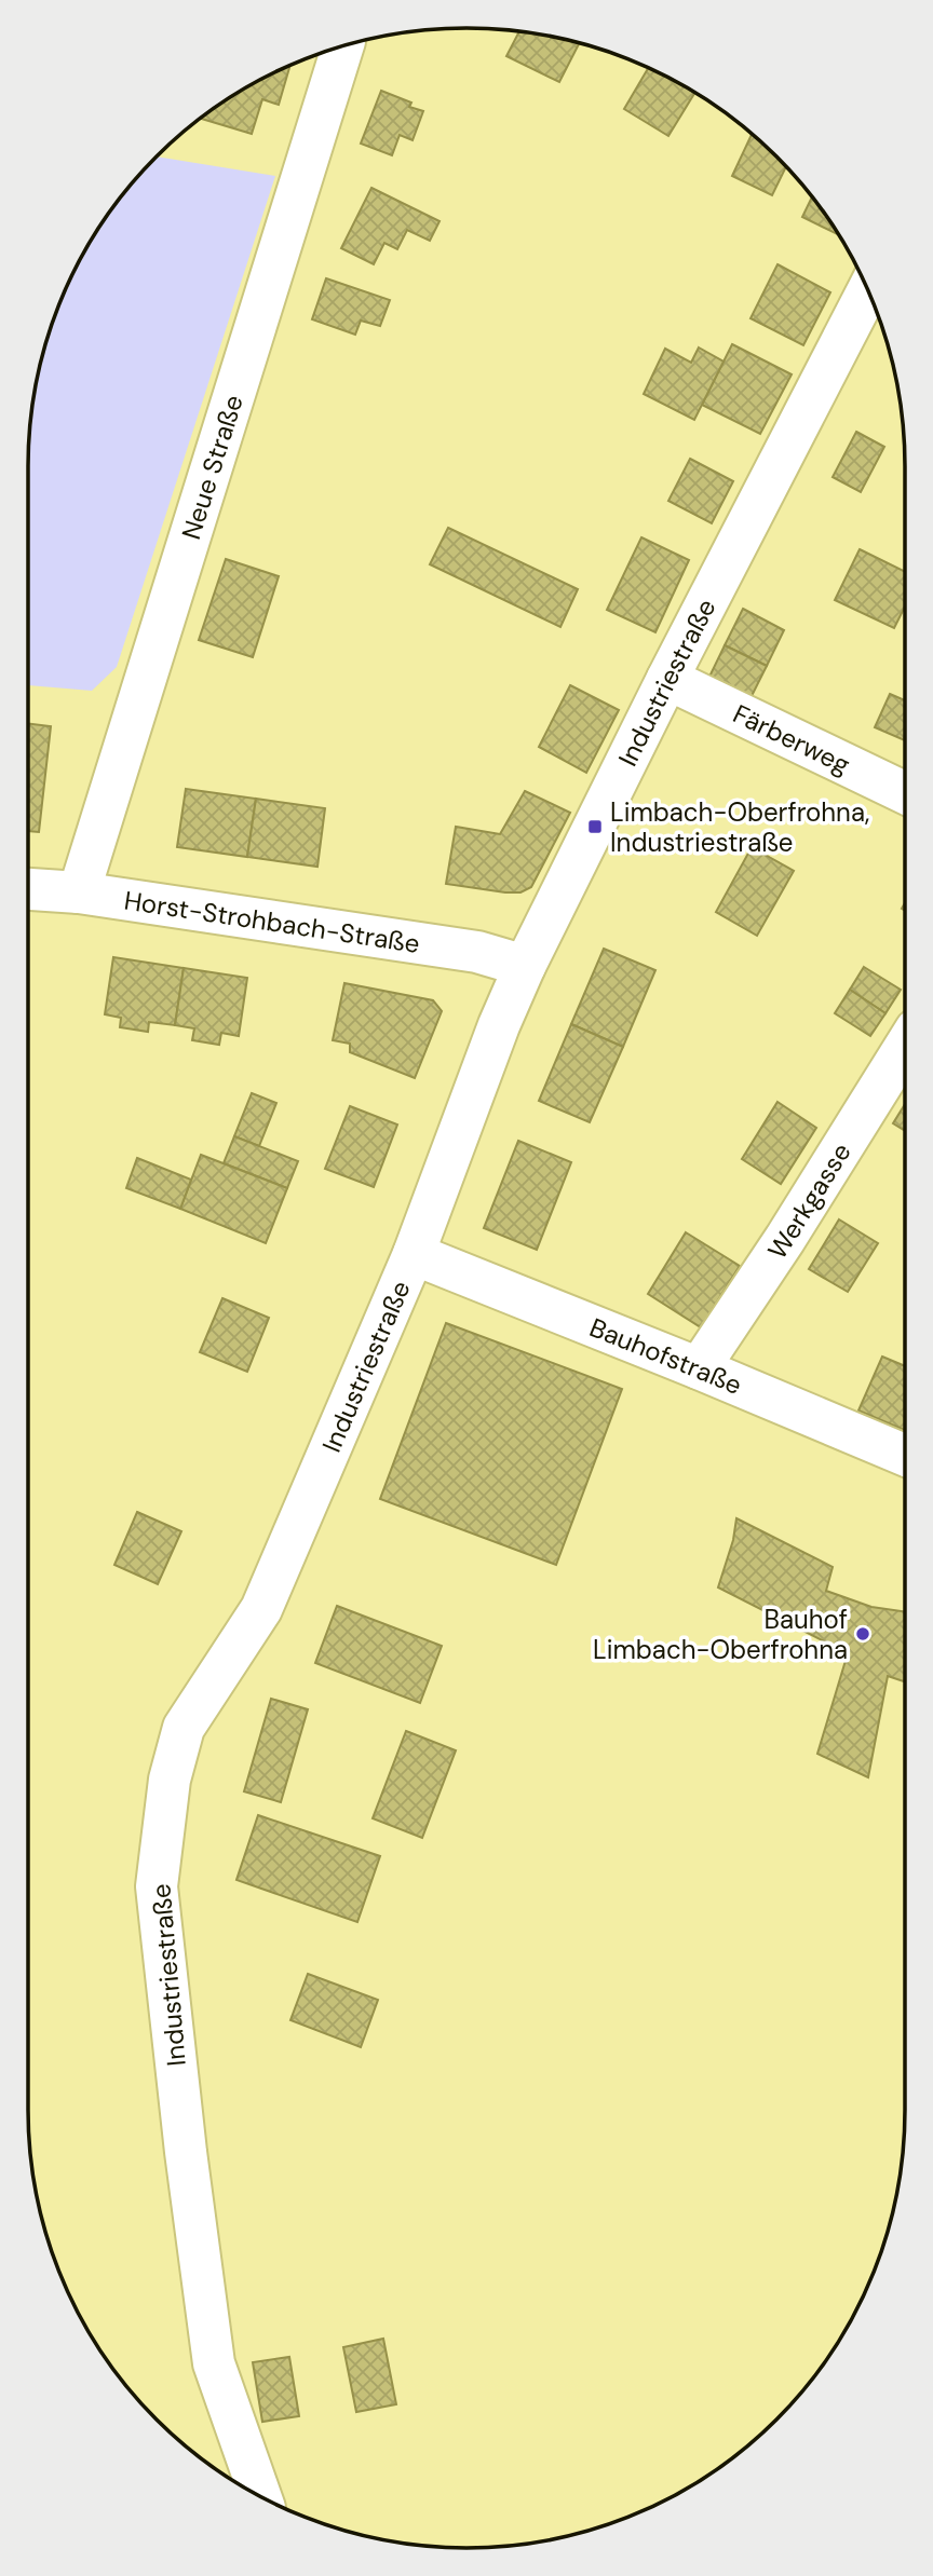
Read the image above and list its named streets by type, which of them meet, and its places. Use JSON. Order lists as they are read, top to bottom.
{
  "streets": {
    "street": [
      "Neue Straße",
      "Industriestraße",
      "Färberweg",
      "Horst-Strohbach-Straße",
      "Werkgasse",
      "Bauhofstraße"
    ]
  },
  "crossings": [
    ["Neue Straße", "Horst-Strohbach-Straße"],
    ["Industriestraße", "Färberweg"],
    ["Industriestraße", "Horst-Strohbach-Straße"],
    ["Industriestraße", "Bauhofstraße"],
    ["Werkgasse", "Bauhofstraße"]
  ],
  "places": {
    "transit": ["Limbach-Oberfrohna, Industriestraße"],
    "other": ["Bauhof Limbach-Oberfrohna"]
  }
}
